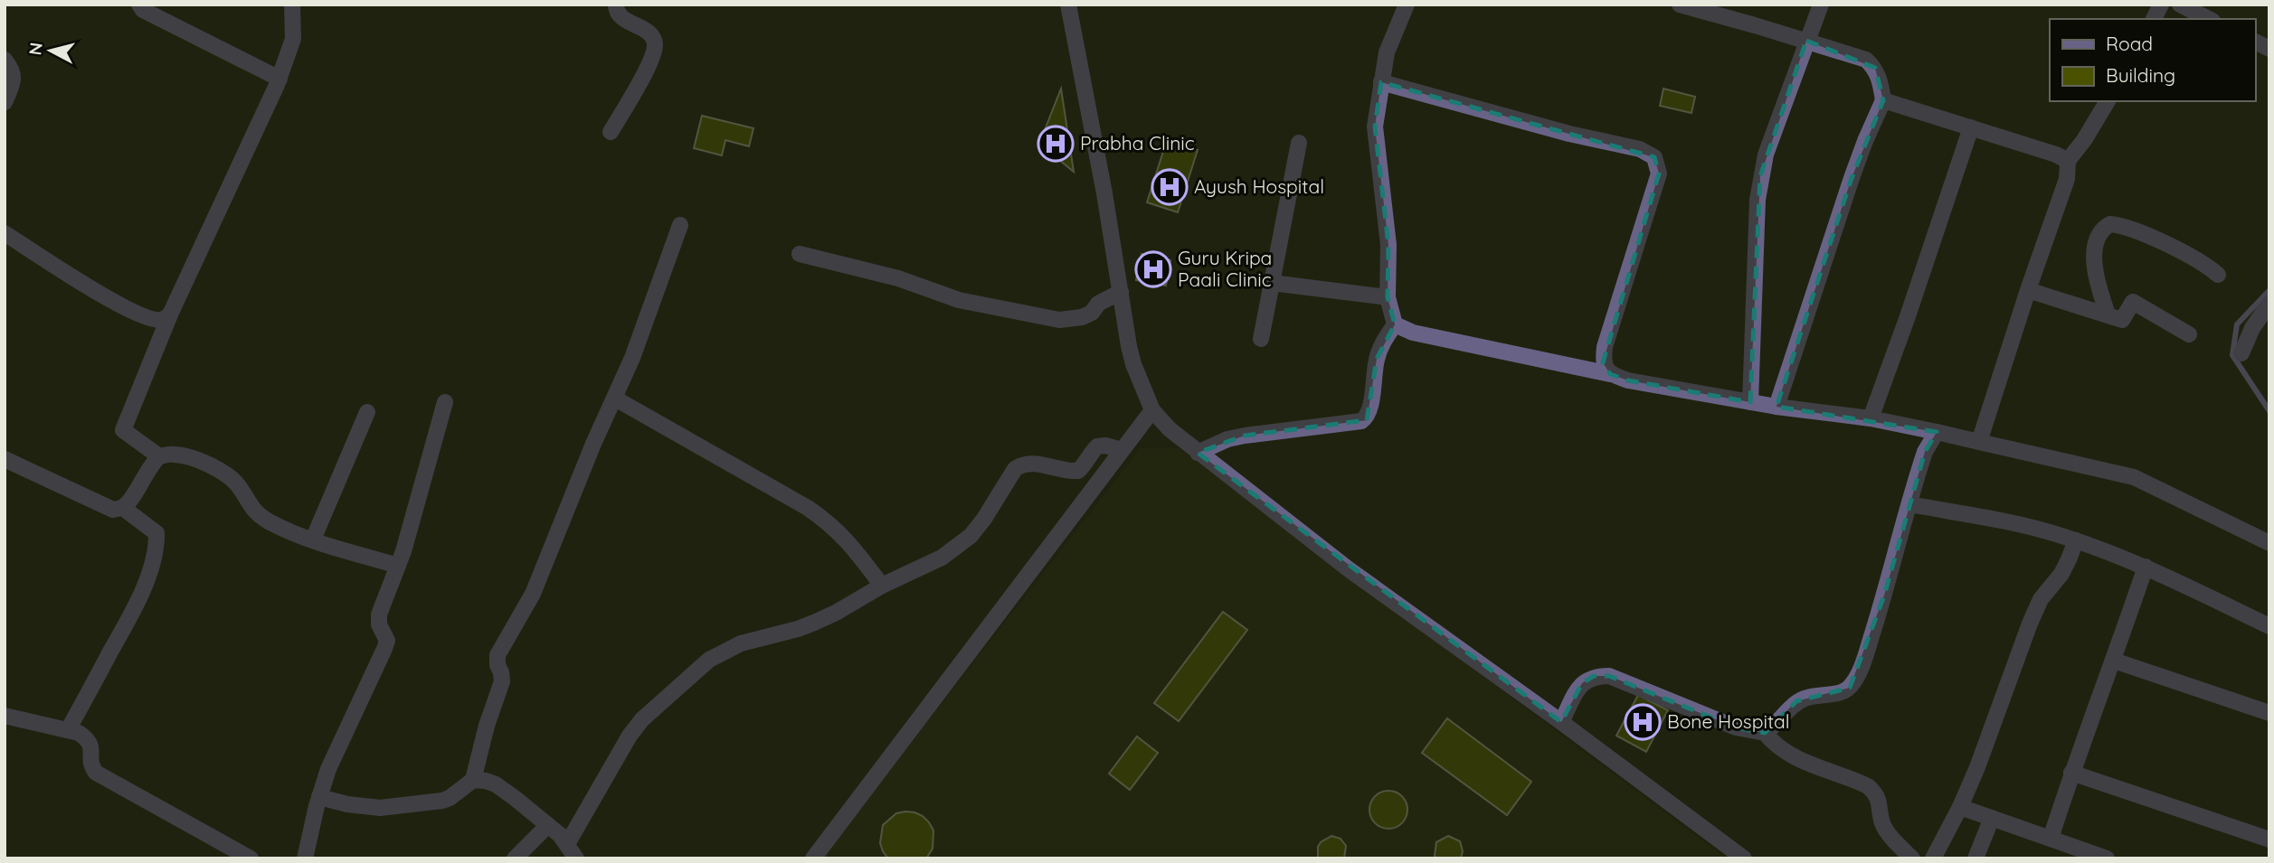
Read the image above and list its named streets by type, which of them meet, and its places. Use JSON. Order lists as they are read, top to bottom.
{
  "places": {
    "hospital": [
      "Prabha Clinic",
      "Ayush Hospital",
      "Guru Kripa Paali Clinic",
      "Bone Hospital"
    ]
  },
  "legend": ["Road", "Building"],
  "north": "left"
}
